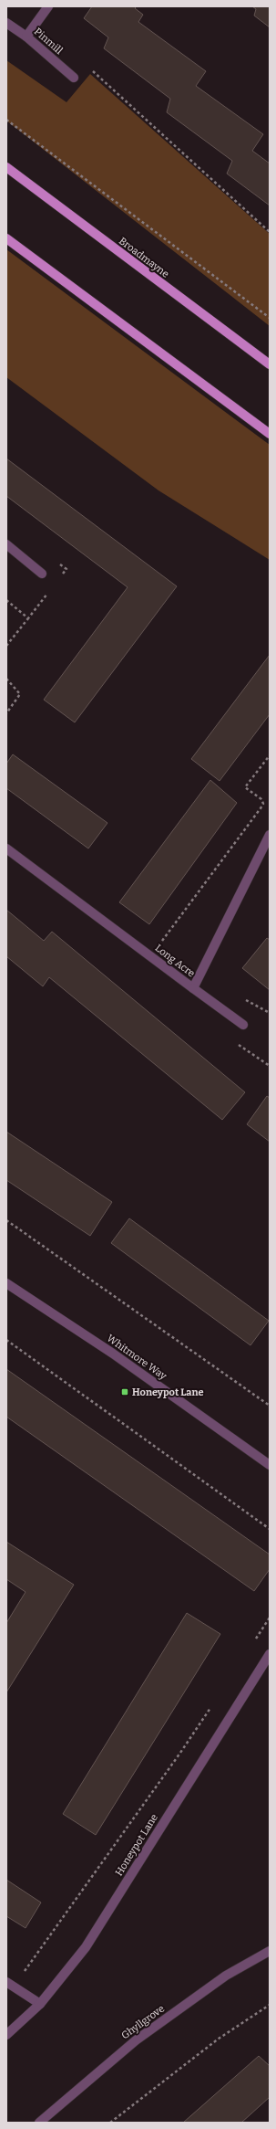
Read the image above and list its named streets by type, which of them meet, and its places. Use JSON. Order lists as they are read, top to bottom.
{
  "streets": {
    "main road": ["Broadmayne"],
    "street": [
      "Pinmill",
      "Long Acre",
      "Whitmore Way",
      "Honeypot Lane",
      "Ghyllgrove"
    ]
  },
  "places": {
    "transit": ["Honeypot Lane"]
  }
}
